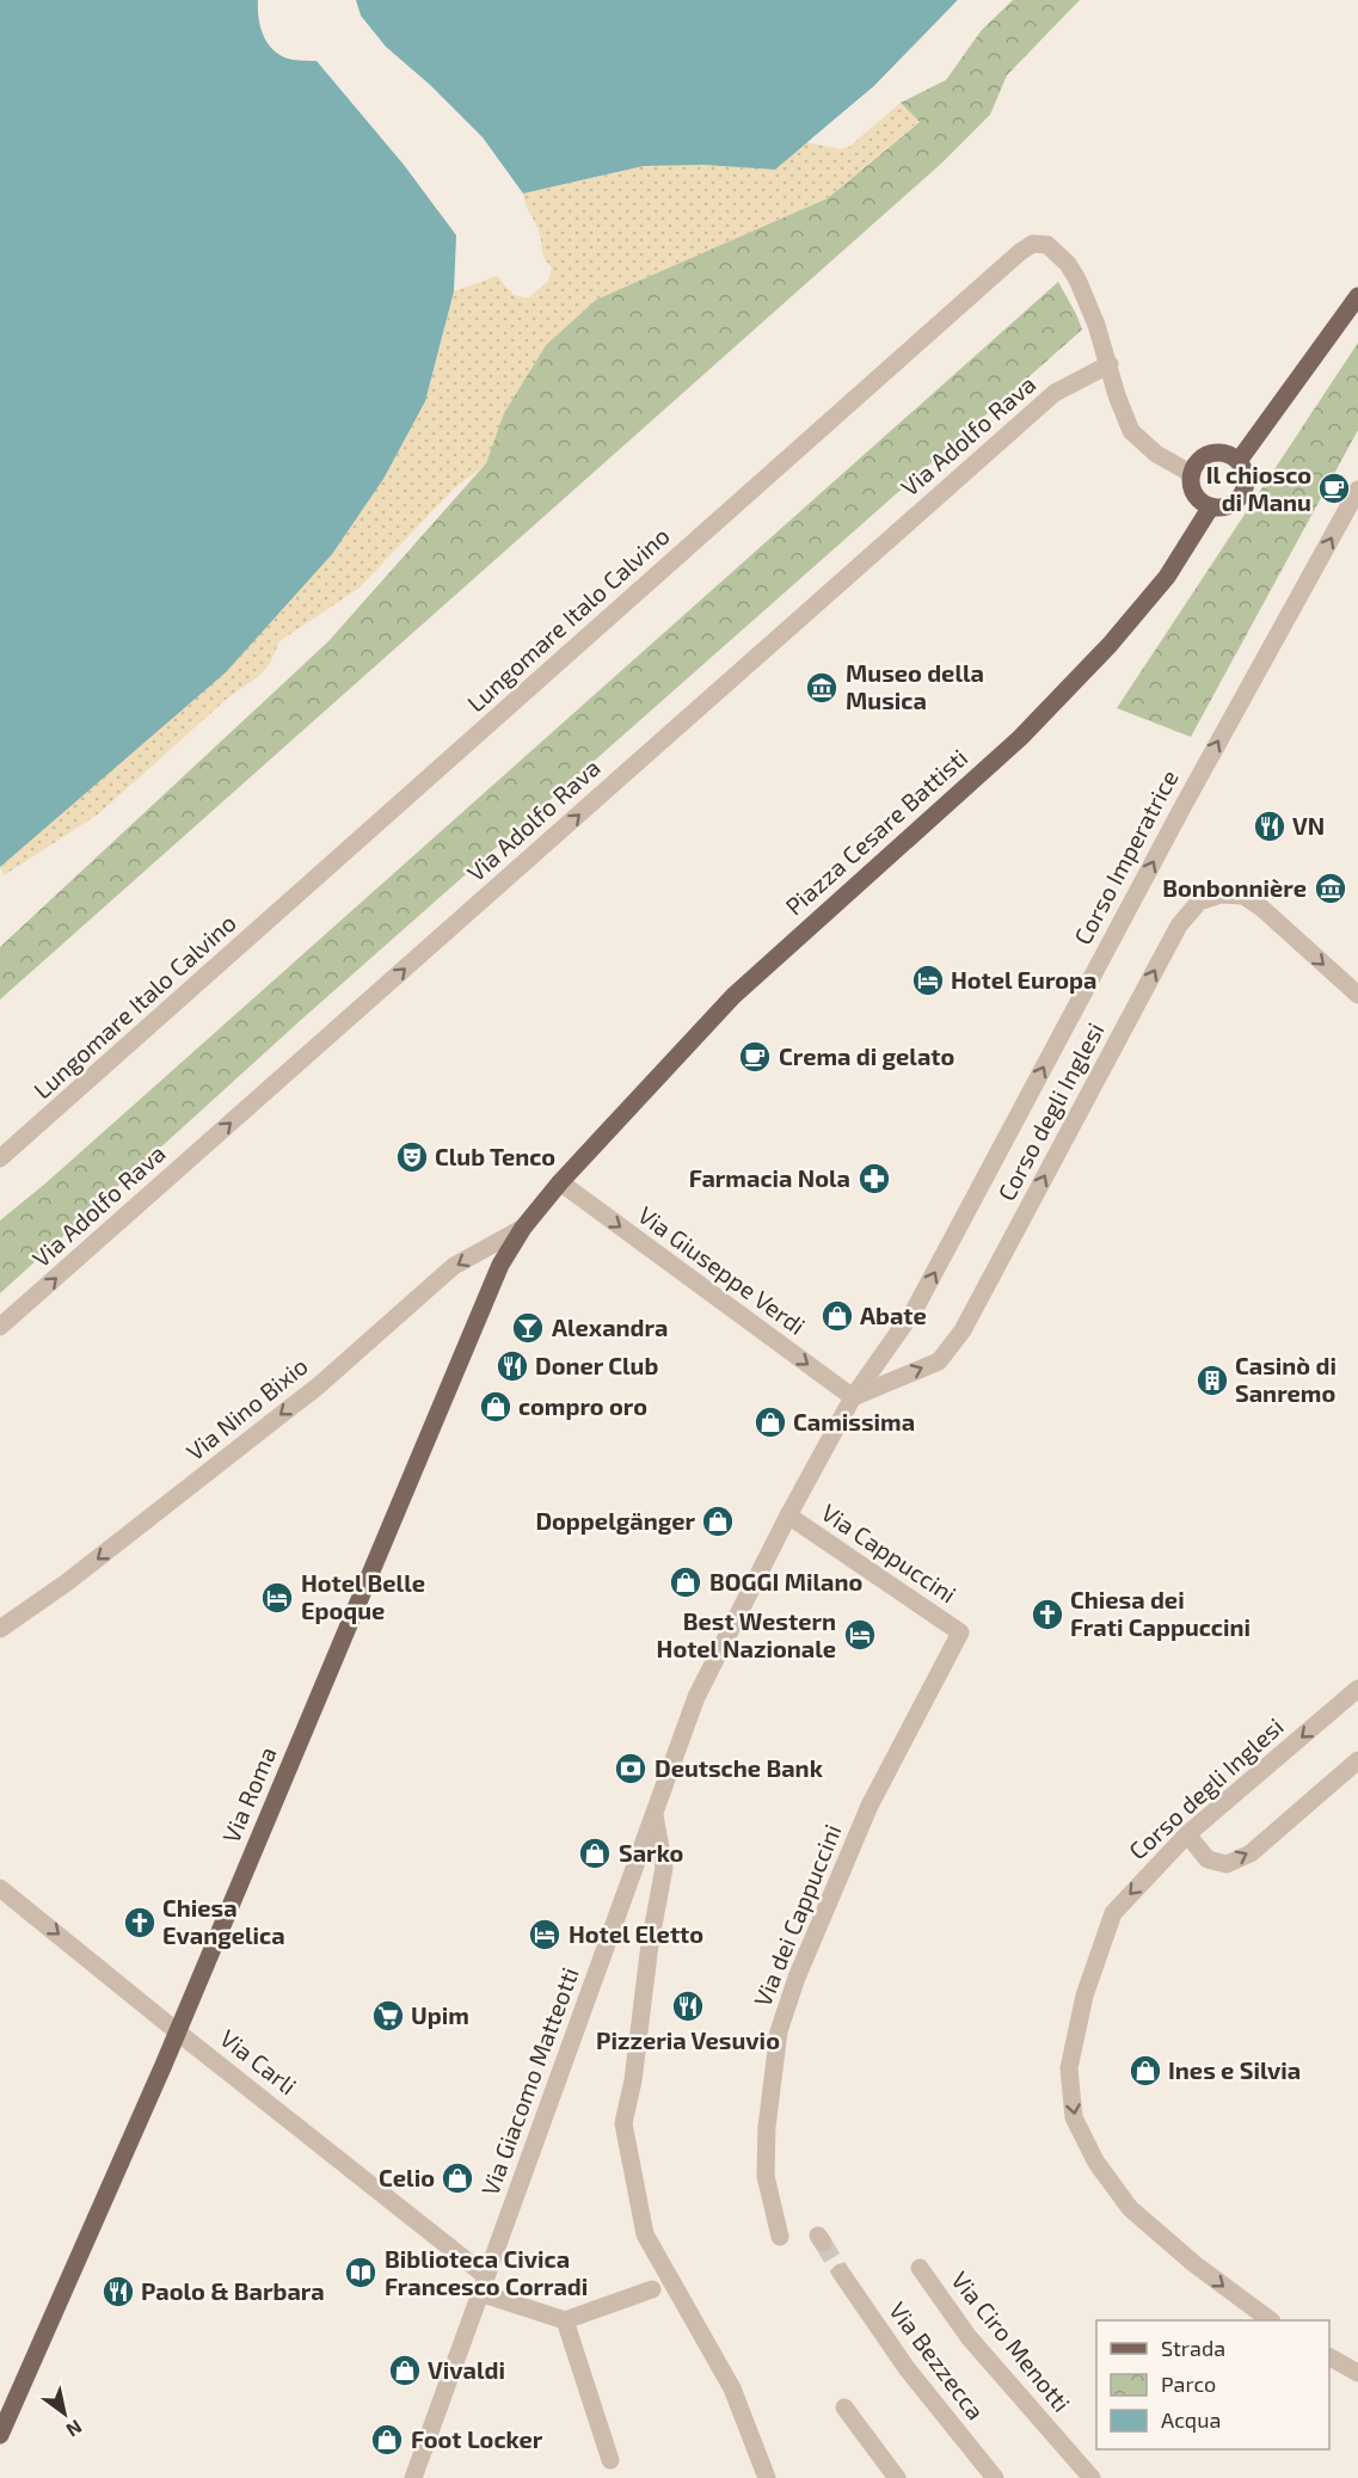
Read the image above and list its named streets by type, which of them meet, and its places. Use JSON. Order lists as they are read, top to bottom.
{
  "streets": {
    "main road": ["Piazza Cesare Battisti", "Via Roma"],
    "street": [
      "Via Adolfo Rava",
      "Lungomare Italo Calvino",
      "Corso Imperatrice",
      "Corso degli Inglesi",
      "Via Giuseppe Verdi",
      "Via Nino Bixio",
      "Via Cappuccini",
      "Via dei Cappuccini",
      "Via Carli",
      "Via Giacomo Matteotti",
      "Via Ciro Menotti",
      "Via Bezzecca"
    ]
  },
  "crossings": [
    ["Via Adolfo Rava", "Lungomare Italo Calvino"],
    ["Lungomare Italo Calvino", "Piazza Cesare Battisti"],
    ["Piazza Cesare Battisti", "Via Giuseppe Verdi"],
    ["Piazza Cesare Battisti", "Via Roma"],
    ["Corso Imperatrice", "Corso degli Inglesi"],
    ["Corso Imperatrice", "Via Giuseppe Verdi"],
    ["Corso Imperatrice", "Via Giacomo Matteotti"],
    ["Corso degli Inglesi", "Via Giuseppe Verdi"],
    ["Corso degli Inglesi", "Via Giacomo Matteotti"],
    ["Via Giuseppe Verdi", "Via Roma"],
    ["Via Giuseppe Verdi", "Via Giacomo Matteotti"],
    ["Via Nino Bixio", "Via Roma"],
    ["Via Cappuccini", "Via dei Cappuccini"],
    ["Via Cappuccini", "Via Giacomo Matteotti"],
    ["Via Roma", "Via Carli"],
    ["Via Carli", "Via Giacomo Matteotti"]
  ],
  "one_way": [
    "Via Adolfo Rava",
    "Corso Imperatrice",
    "Via Giuseppe Verdi",
    "Via Nino Bixio",
    "Via Carli"
  ],
  "places": {
    "cafe": ["Il chiosco di Manu", "Crema di gelato"],
    "museum": ["Museo della Musica", "Bonbonnière"],
    "restaurant": [
      "VN",
      "Doner Club",
      "Pizzeria Vesuvio",
      "Paolo & Barbara"
    ],
    "hotel": [
      "Hotel Europa",
      "Hotel Belle Epoque",
      "Best Western Hotel Nazionale",
      "Hotel Eletto"
    ],
    "theatre": ["Club Tenco"],
    "pharmacy": ["Farmacia Nola"],
    "shop": [
      "Abate",
      "compro oro",
      "Camissima",
      "Doppelgänger",
      "BOGGI Milano",
      "Sarko",
      "Ines e Silvia",
      "Celio",
      "Vivaldi",
      "Foot Locker"
    ],
    "bar": ["Alexandra"],
    "building": ["Casinò di Sanremo"],
    "church": ["Chiesa dei Frati Cappuccini", "Chiesa Evangelica"],
    "bank": ["Deutsche Bank"],
    "supermarket": ["Upim"],
    "library": ["Biblioteca Civica Francesco Corradi"]
  },
  "legend": ["Strada", "Parco", "Acqua"],
  "north": "bottom right"
}
